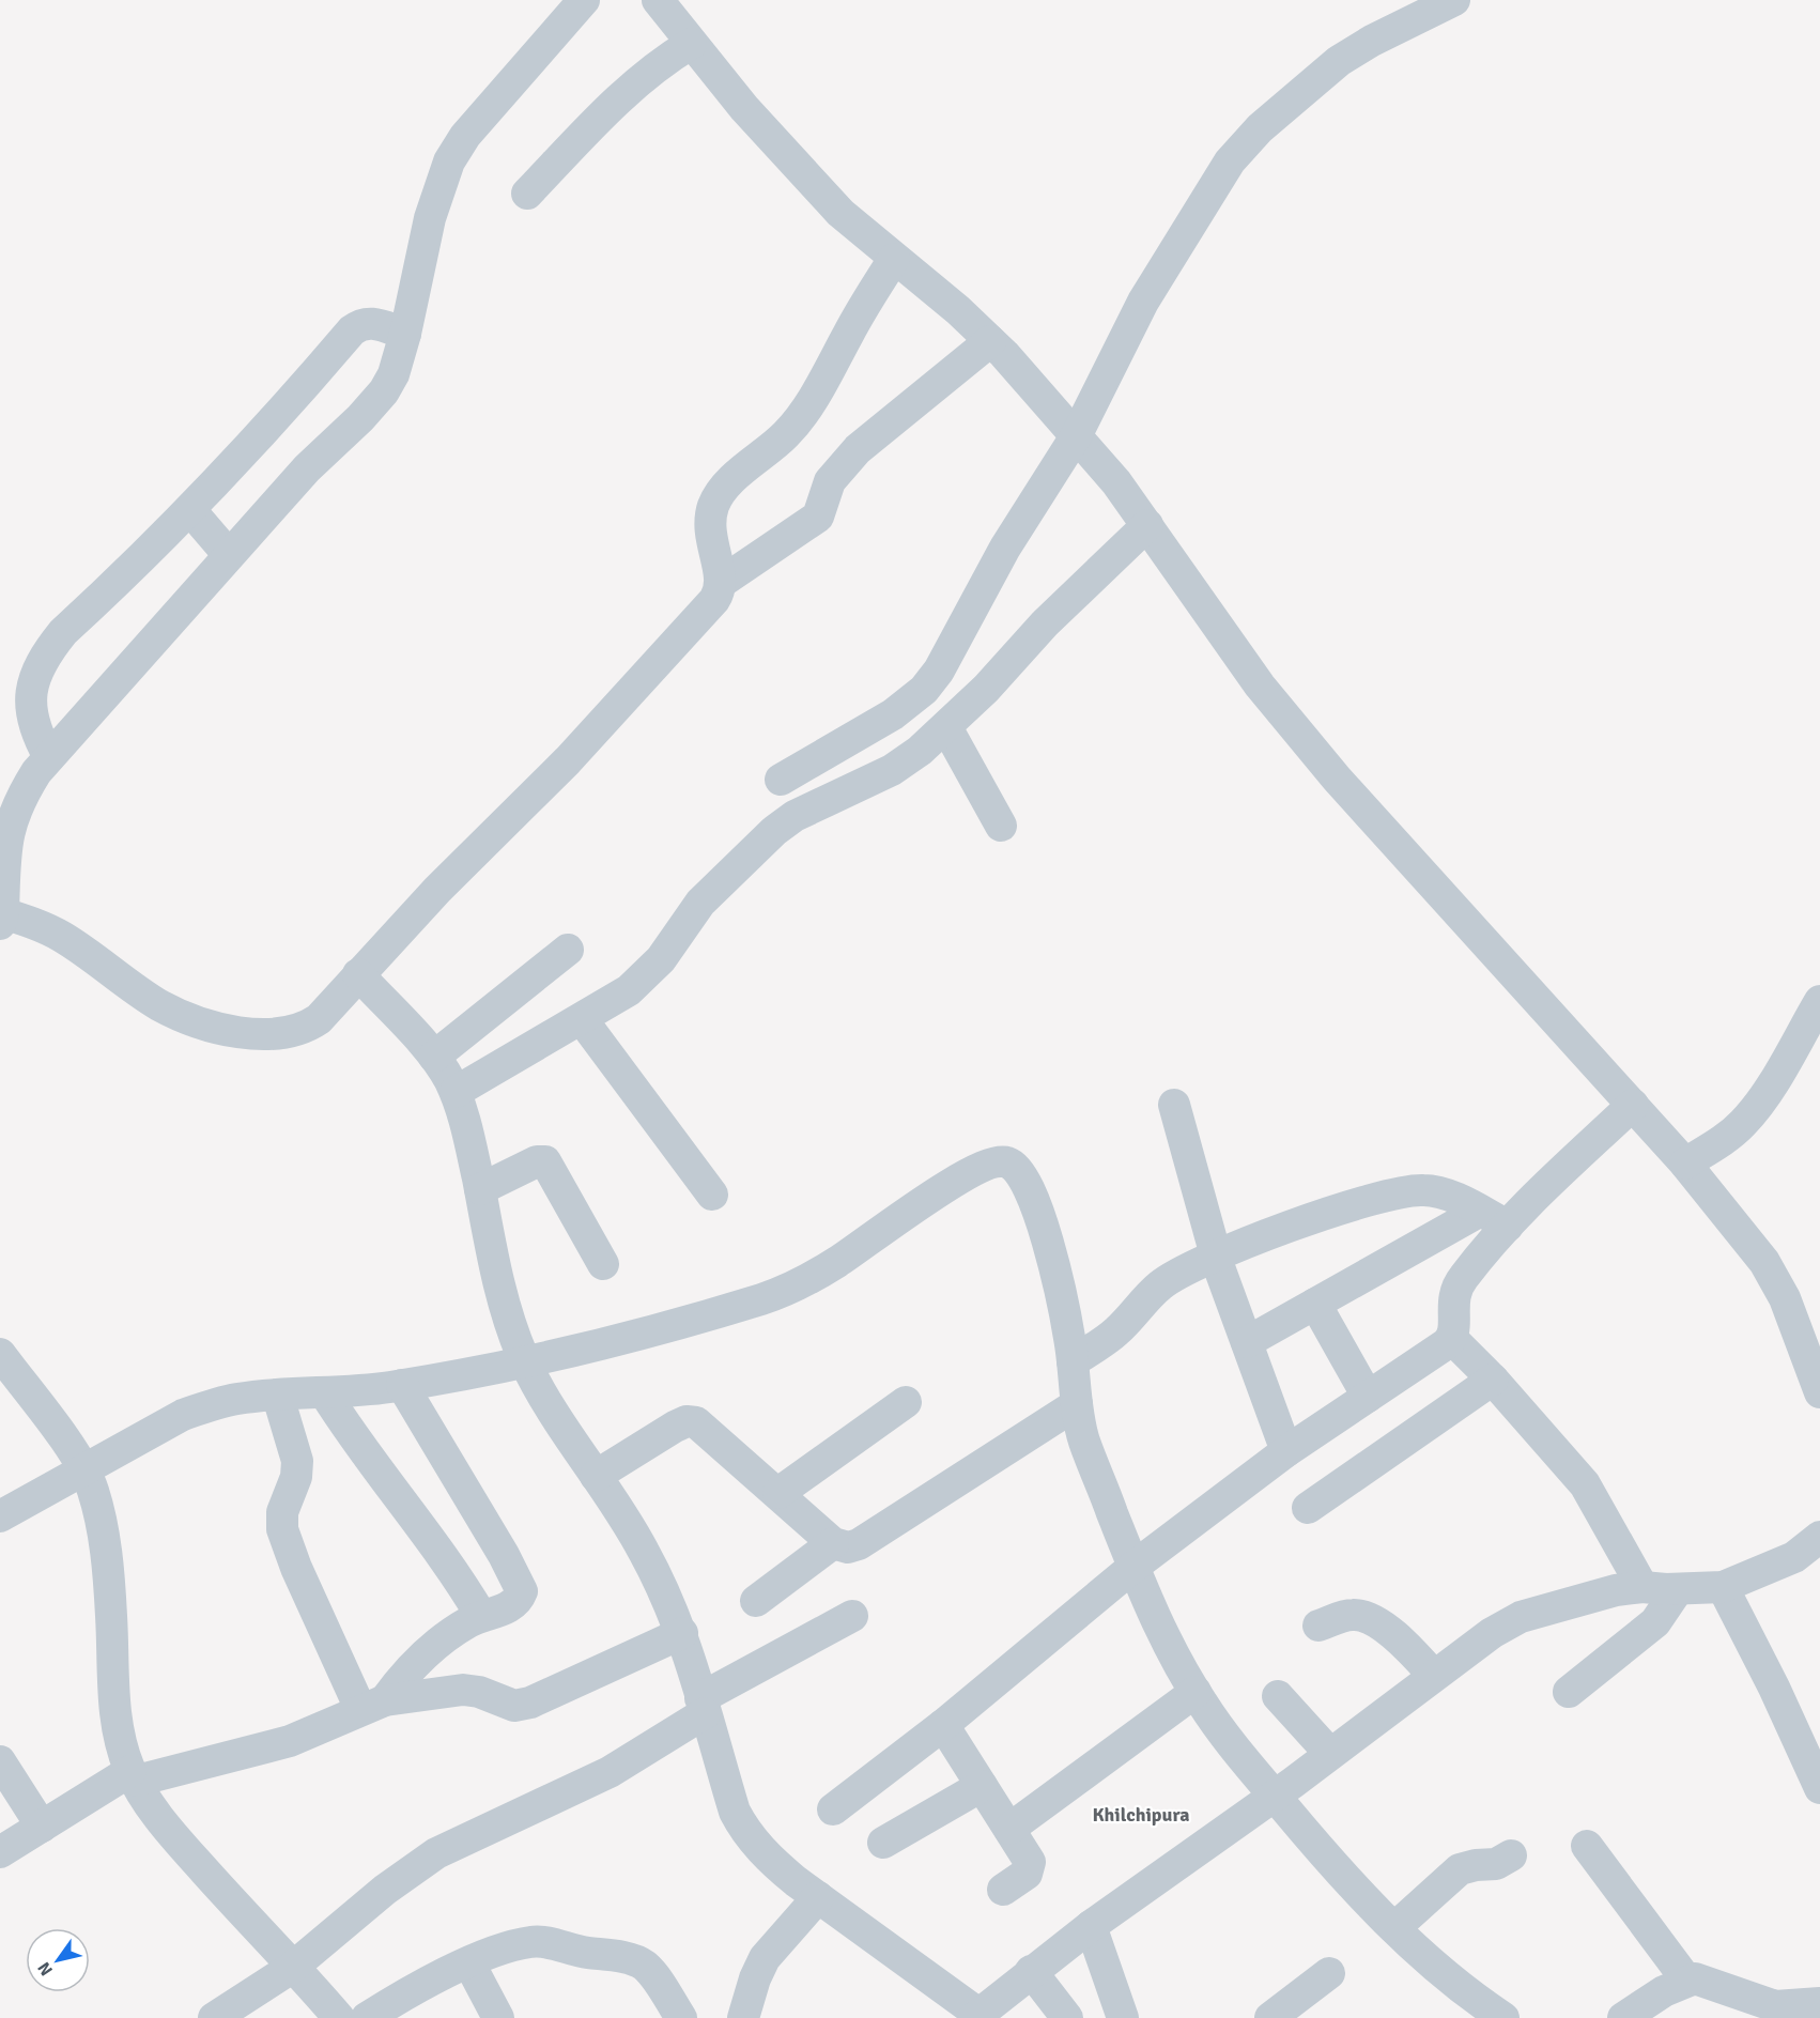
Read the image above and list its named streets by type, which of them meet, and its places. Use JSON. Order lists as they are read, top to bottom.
{
  "districts": ["Khilchipura"],
  "north": "bottom left"
}
